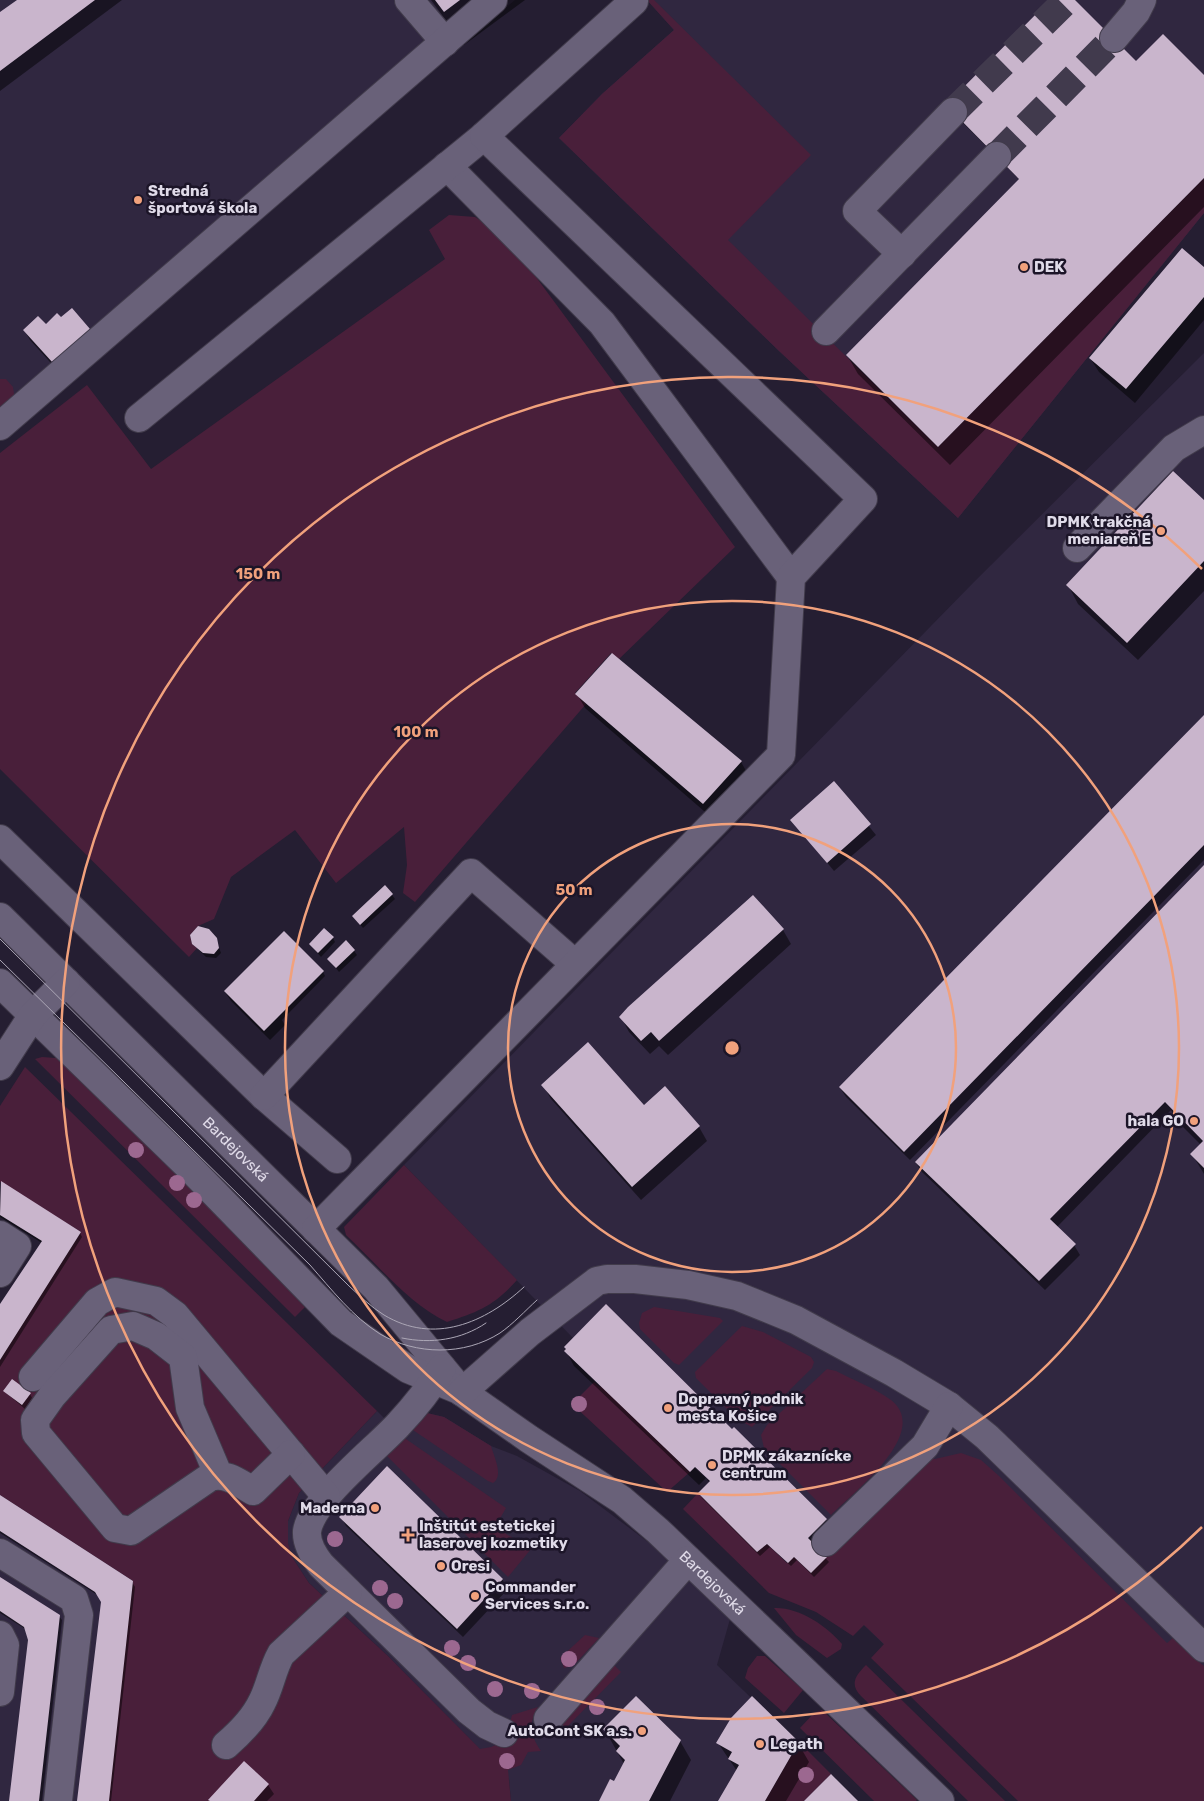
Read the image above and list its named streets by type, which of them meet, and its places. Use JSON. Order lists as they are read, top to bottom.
{
  "streets": {
    "street": ["Bardejovská"]
  },
  "places": {
    "other": [
      "Stredná športová škola",
      "DEK",
      "DPMK trakčná meniareň E",
      "hala GO",
      "Dopravný podnik mesta Košice",
      "DPMK zákaznícke centrum",
      "Maderna",
      "Oresi",
      "Commander Services s.r.o.",
      "AutoCont SK a.s.",
      "Legath"
    ],
    "health": ["Inštitút estetickej laserovej kozmetiky"]
  },
  "rings": ["150 m", "100 m", "50 m"]
}
